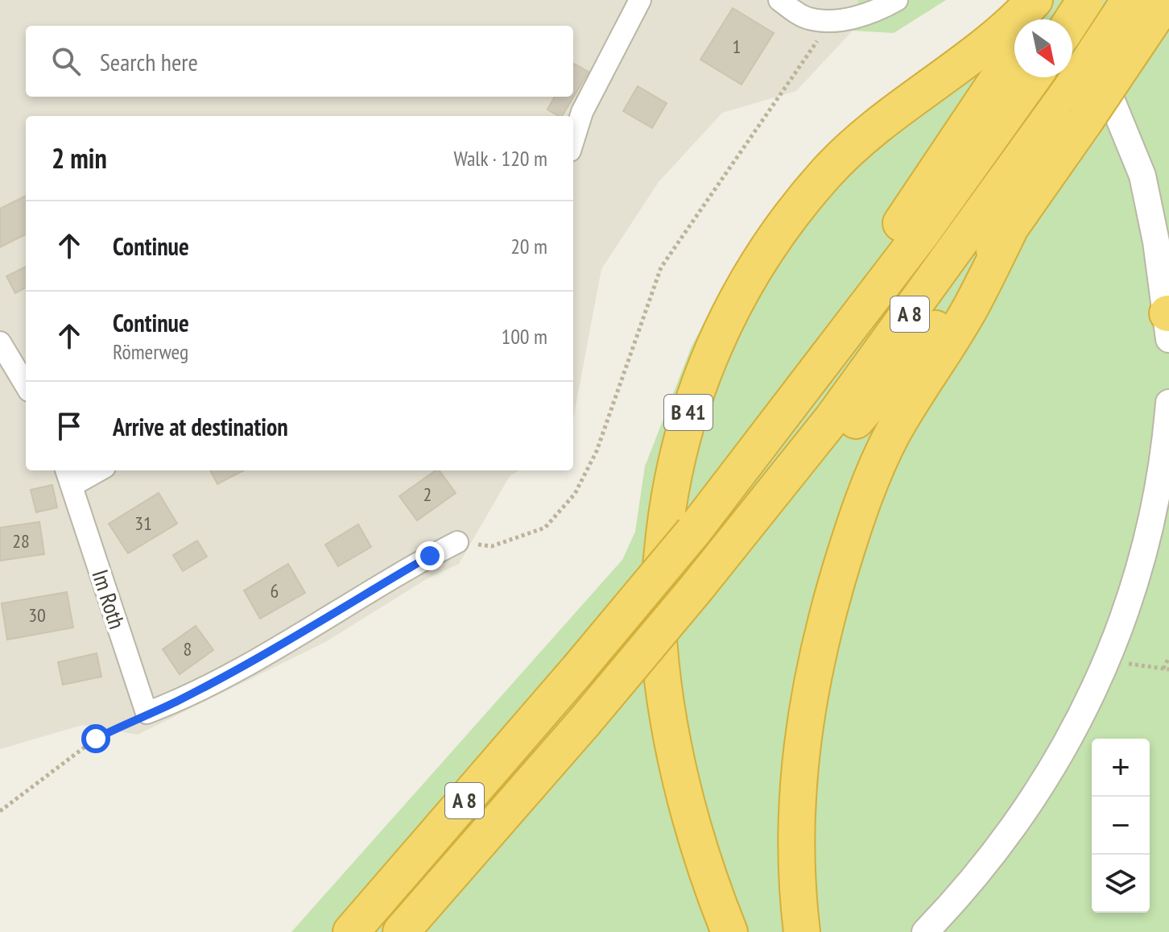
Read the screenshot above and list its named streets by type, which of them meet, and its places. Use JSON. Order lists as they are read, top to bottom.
{
  "streets": {
    "highway": ["A 8", "B 41"],
    "street": ["Im Roth"]
  },
  "house_numbers": [
    "1",
    "2",
    "31",
    "28",
    "6",
    "30",
    "8"
  ],
  "north": "bottom right",
  "page": {
    "search": "Search here",
    "heading": ["2 min", "Walk · 120 m"],
    "list": [
      ["Continue", "20 m"],
      ["Continue", "Römerweg", "100 m"],
      "Arrive at destination"
    ],
    "map_buttons": ["+", "−"]
  }
}
